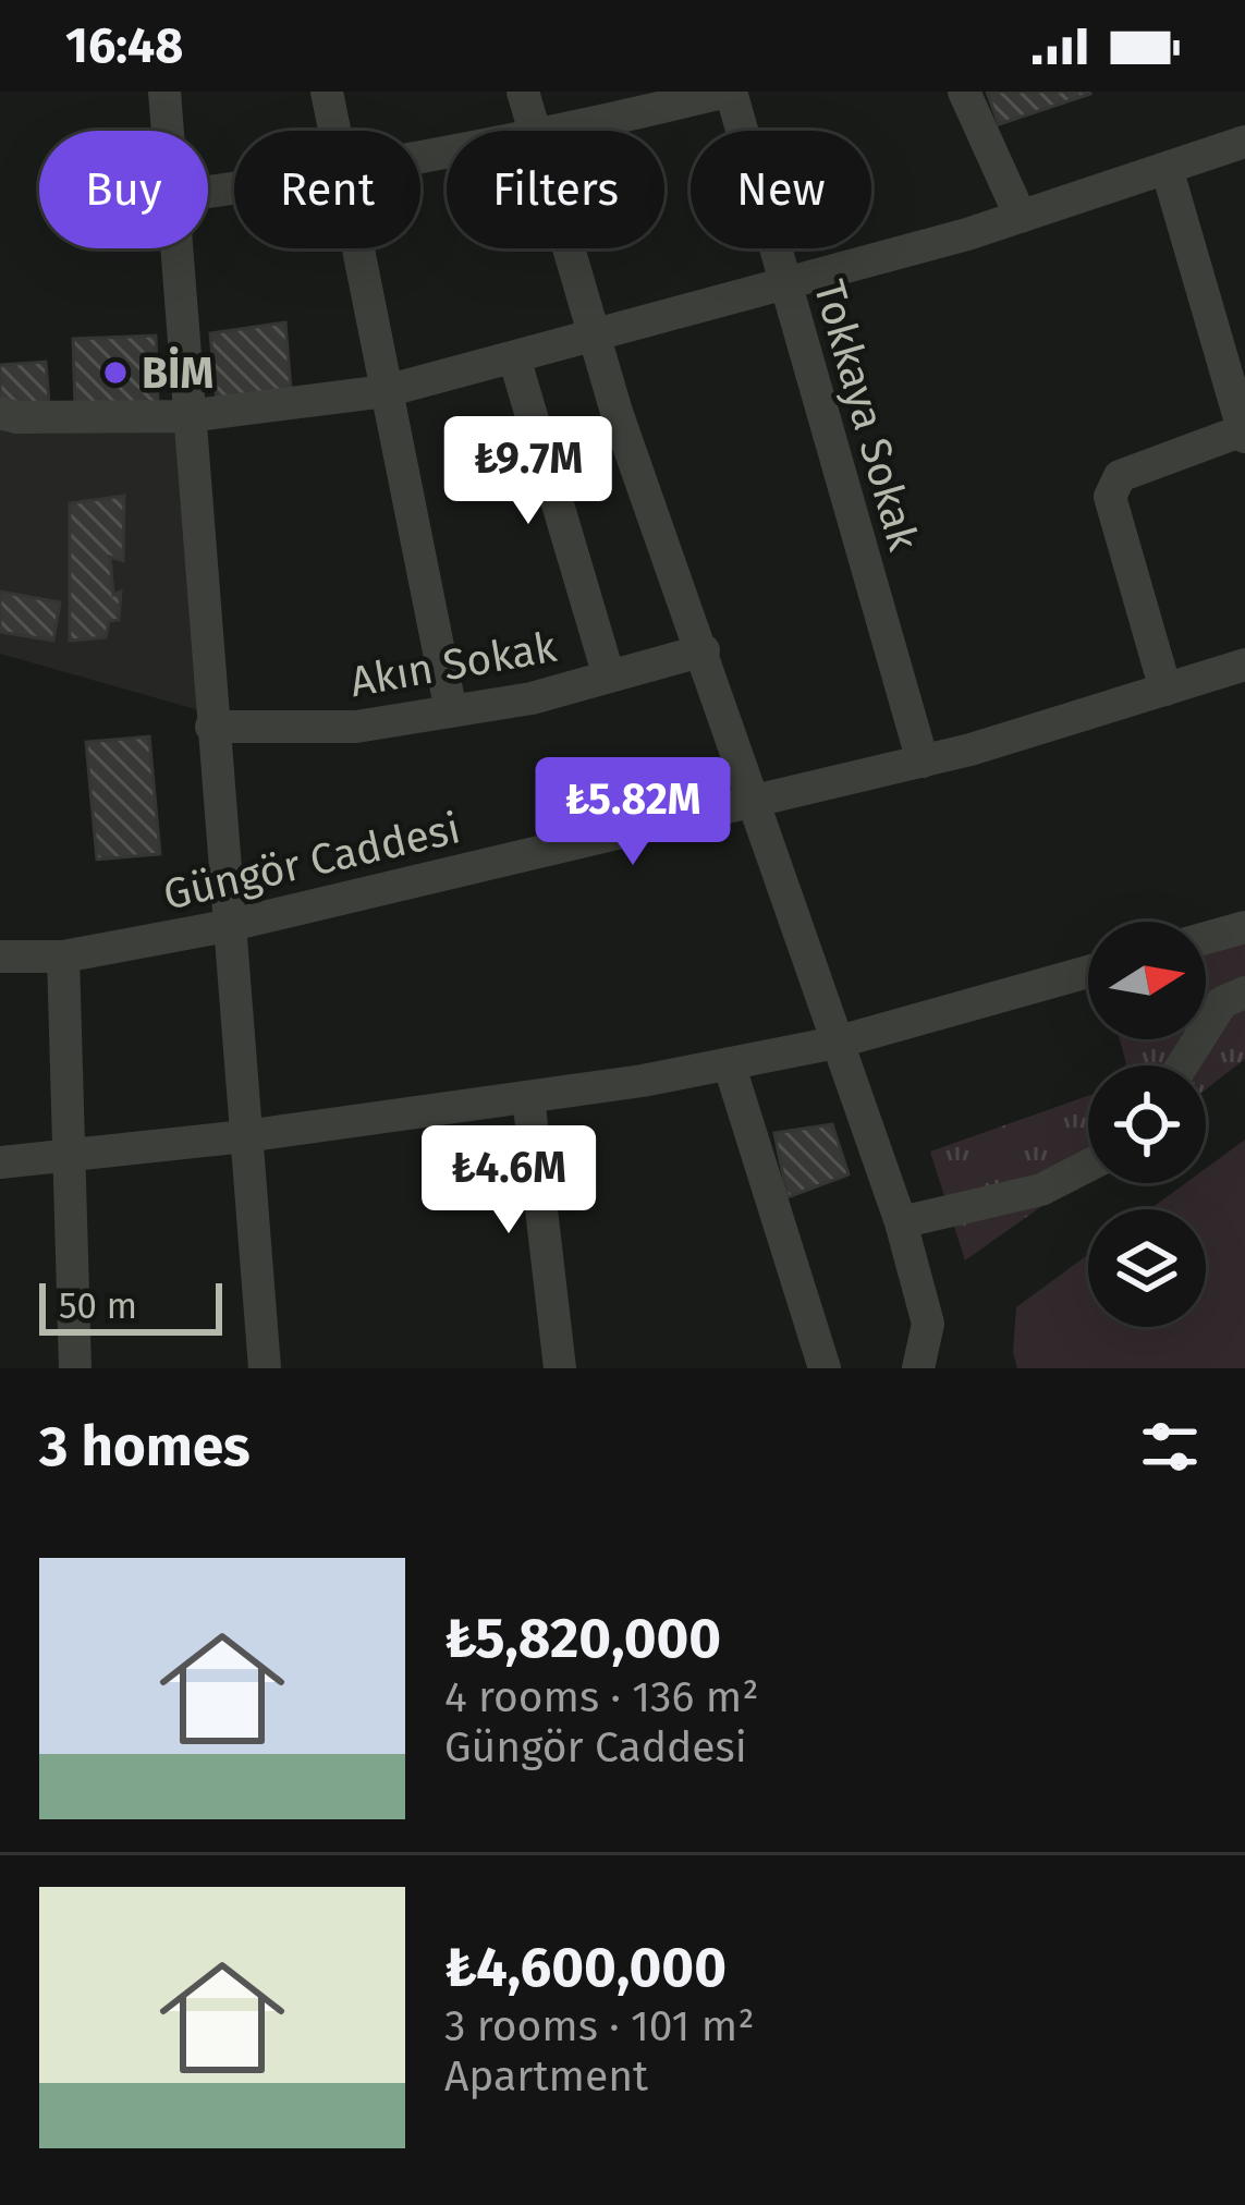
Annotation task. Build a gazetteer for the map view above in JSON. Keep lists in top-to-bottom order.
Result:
{
  "streets": {
    "street": ["Tokkaya Sokak", "Akın Sokak", "Güngör Caddesi"]
  },
  "crossings": [
    ["Tokkaya Sokak", "Güngör Caddesi"]
  ],
  "places": ["BİM"],
  "scale_bar": "50 m",
  "north": "right",
  "page": {
    "status": "16:48",
    "chip": [
      "Buy",
      "Rent",
      "Filters",
      "New"
    ],
    "price": ["₺9.7M", "₺5.82M", "₺4.6M"],
    "scale": "50 m",
    "heading": "3 homes",
    "list": [
      {
        "name": "₺5,820,000",
        "note": "4 rooms · 136 m² · Güngör Caddesi"
      },
      {
        "name": "₺4,600,000",
        "note": "3 rooms · 101 m² · Apartment"
      }
    ]
  }
}
